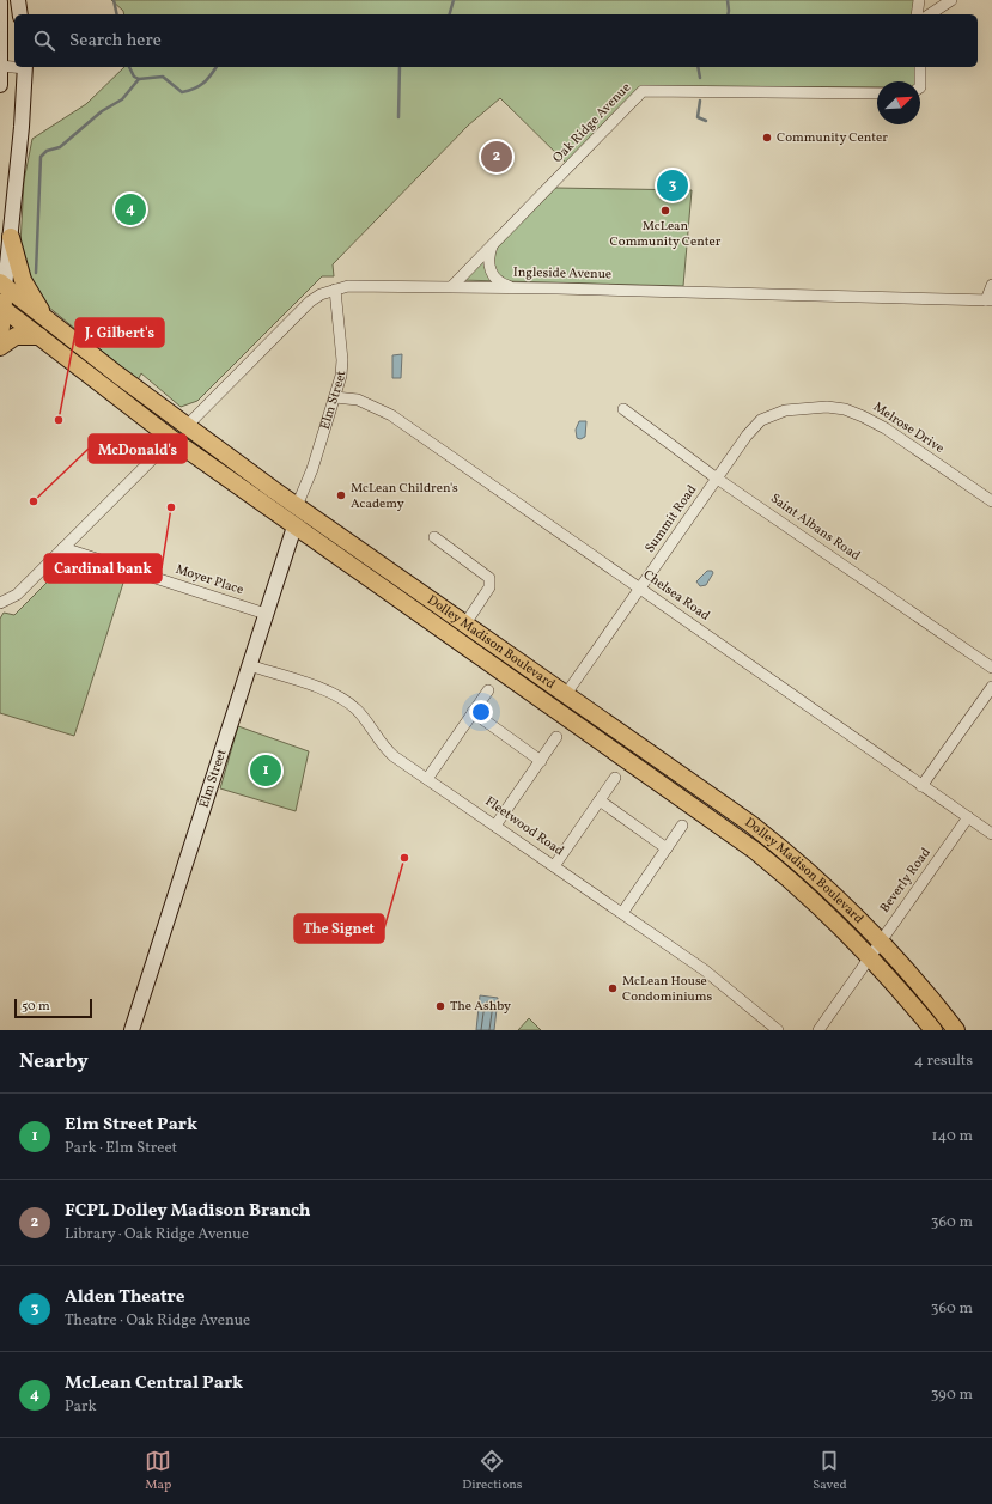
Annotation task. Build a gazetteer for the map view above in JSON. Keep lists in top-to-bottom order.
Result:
{
  "streets": {
    "main road": ["Dolley Madison Boulevard"],
    "street": [
      "Oak Ridge Avenue",
      "Ingleside Avenue",
      "Elm Street",
      "Melrose Drive",
      "Summit Road",
      "Saint Albans Road",
      "Moyer Place",
      "Chelsea Road",
      "Fleetwood Road",
      "Beverly Road"
    ]
  },
  "crossings": [
    ["Oak Ridge Avenue", "Ingleside Avenue"],
    ["Ingleside Avenue", "Elm Street"],
    ["Ingleside Avenue", "Dolley Madison Boulevard"],
    ["Elm Street", "Moyer Place"],
    ["Elm Street", "Chelsea Road"],
    ["Elm Street", "Dolley Madison Boulevard"],
    ["Elm Street", "Fleetwood Road"],
    ["Melrose Drive", "Summit Road"],
    ["Summit Road", "Saint Albans Road"],
    ["Summit Road", "Chelsea Road"],
    ["Summit Road", "Dolley Madison Boulevard"],
    ["Chelsea Road", "Beverly Road"],
    ["Dolley Madison Boulevard", "Beverly Road"]
  ],
  "places": [
    "Community Center",
    "McLean Community Center",
    "J. Gilbert's",
    "McLean Children's Academy",
    "McDonald's",
    "Cardinal bank",
    "The Signet",
    "McLean House Condominiums",
    "The Ashby"
  ],
  "scale_bar": "50 m",
  "north": "top right",
  "page": {
    "search": "Search here",
    "pins": [
      "2",
      "3",
      "4",
      "1"
    ],
    "scale": "50 m",
    "heading": ["Nearby", "4 results"],
    "list": [
      {
        "mark": "1",
        "name": "Elm Street Park",
        "note": "Park · Elm Street",
        "value": "140 m"
      },
      {
        "mark": "2",
        "name": "FCPL Dolley Madison Branch",
        "note": "Library · Oak Ridge Avenue",
        "value": "360 m"
      },
      {
        "mark": "3",
        "name": "Alden Theatre",
        "note": "Theatre · Oak Ridge Avenue",
        "value": "360 m"
      },
      {
        "mark": "4",
        "name": "McLean Central Park",
        "note": "Park",
        "value": "390 m"
      }
    ],
    "nav": ["Map", "Directions", "Saved"]
  }
}
